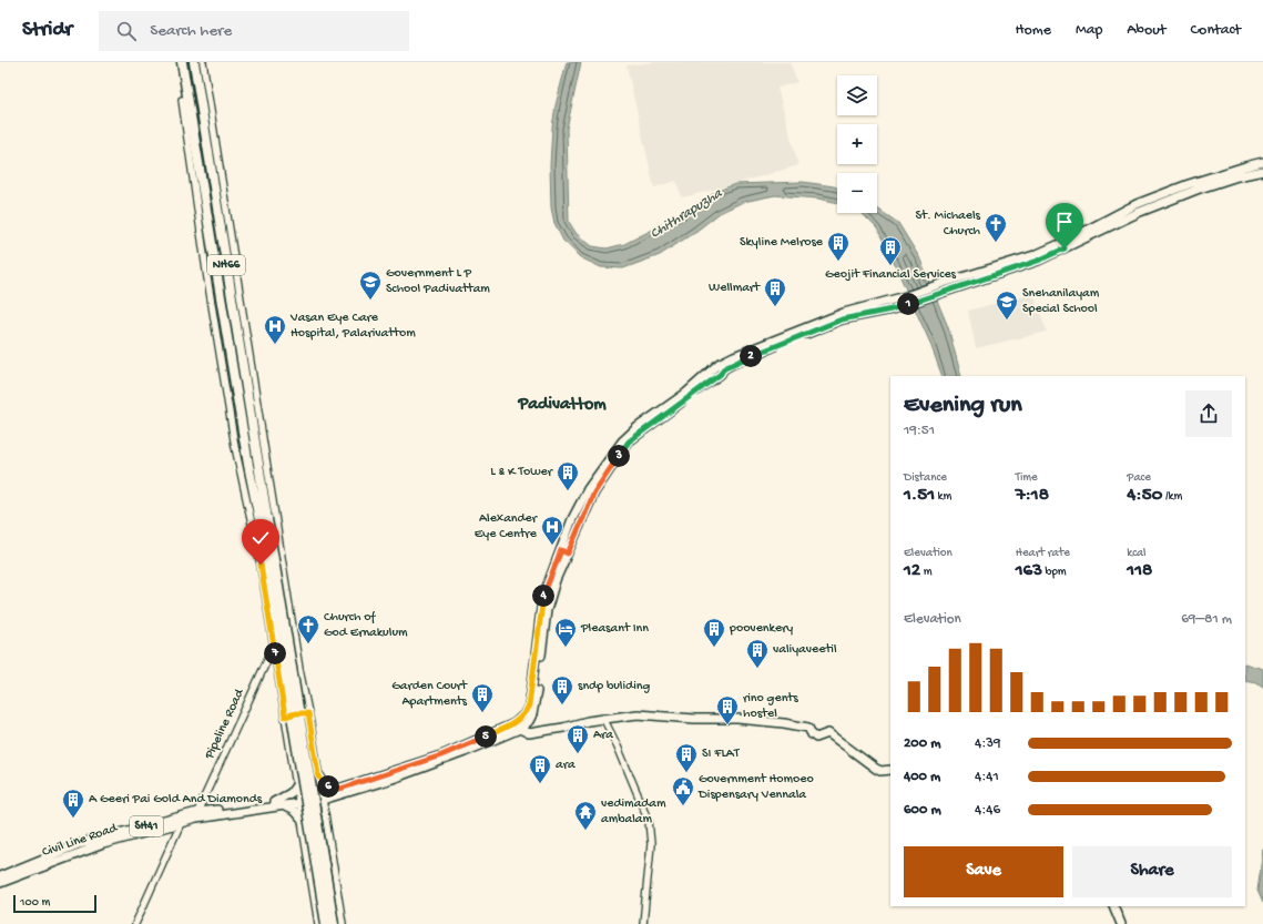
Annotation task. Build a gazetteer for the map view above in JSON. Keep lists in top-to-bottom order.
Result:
{
  "streets": {
    "highway": ["NH66"],
    "main road": ["SH41", "Civil Line Road"],
    "street": ["Pipeline Road"]
  },
  "crossings": [
    ["Pipeline Road", "Civil Line Road"]
  ],
  "districts": ["Padivattom"],
  "water": ["Chithrapuzha"],
  "places": {
    "church": ["St. Michaels Church", "Church of God Ernakulum"],
    "building": [
      "Skyline Melrose",
      "Geojit Financial Services",
      "Wellmart",
      "L & K Tower",
      "poovenkery",
      "valiyaveetil",
      "sndp buliding",
      "Garden Court Apartments",
      "rino gents hostel",
      "Ara",
      "SI FLAT",
      "ara",
      "A Geeri Pai Gold And Diamonds"
    ],
    "school or university": ["Government L P School Padivattam", "Snehanilayam Special School"],
    "hospital": ["Vasan Eye Care Hospital, Palarivattom", "Alexander Eye Centre"],
    "hotel": ["Pleasant Inn"],
    "public building": ["Government Homoeo Dispensary Vennala"],
    "temple": ["vedimadam ambalam"]
  },
  "scale_bar": "100 m",
  "page": {
    "header": "Stridr",
    "search": "Search here",
    "nav": [
      "Home",
      "Map",
      "About",
      "Contact"
    ],
    "map_buttons": ["+", "−"],
    "pins": [
      "1",
      "2",
      "3",
      "4",
      "7",
      "5",
      "6"
    ],
    "heading": ["Evening run", "19:51"],
    "stats": [
      ["Distance", "1.51 km"],
      ["Time", "7:18"],
      ["Pace", "4:50 /km"],
      ["Elevation", "12 m"],
      ["Heart rate", "163 bpm"],
      ["kcal", "118"]
    ],
    "chart": ["Elevation", "69–81 m"],
    "list": [
      {
        "name": "200 m",
        "note": "4:39"
      },
      {
        "name": "400 m",
        "note": "4:41"
      },
      {
        "name": "600 m",
        "note": "4:46"
      }
    ],
    "buttons": ["Save", "Share"],
    "scale": "100 m"
  }
}
